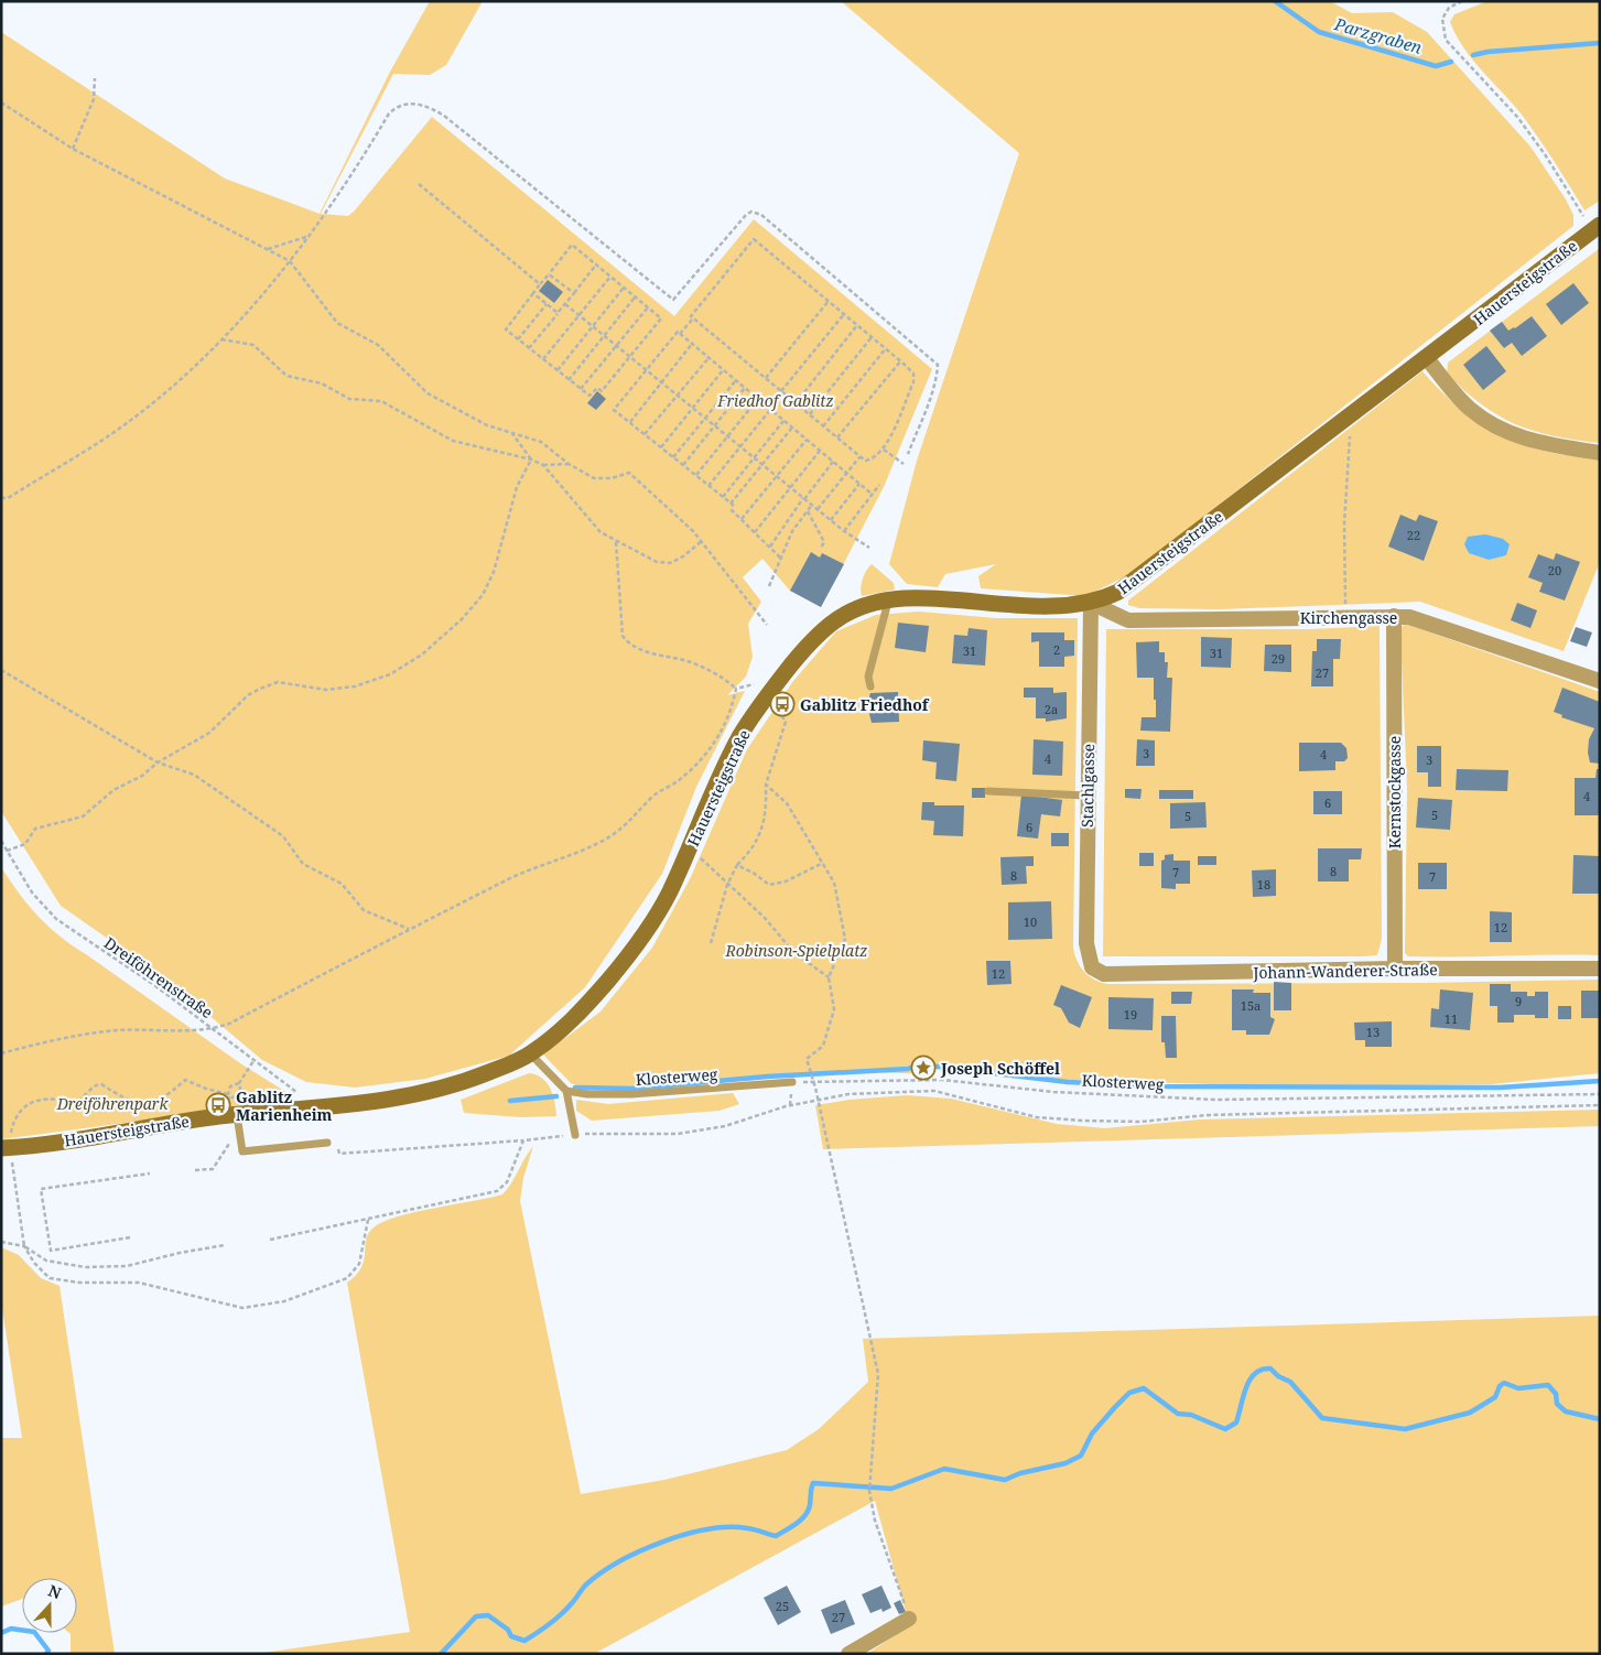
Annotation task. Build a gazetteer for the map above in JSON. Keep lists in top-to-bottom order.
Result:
{
  "streets": {
    "street": [
      "Hauersteigstraße",
      "Kirchengasse",
      "Stachlgasse",
      "Kernstockgasse",
      "Johann-Wanderer-Straße"
    ],
    "lane": ["Klosterweg"],
    "path": ["Dreiföhrenstraße"]
  },
  "crossings": [
    ["Hauersteigstraße", "Kirchengasse"],
    ["Hauersteigstraße", "Stachlgasse"],
    ["Kirchengasse", "Stachlgasse"],
    ["Kirchengasse", "Kernstockgasse"],
    ["Stachlgasse", "Johann-Wanderer-Straße"],
    ["Kernstockgasse", "Johann-Wanderer-Straße"]
  ],
  "water": ["Parzgraben"],
  "parks": ["Friedhof Gablitz", "Robinson-Spielplatz", "Dreiföhrenpark"],
  "places": {
    "bus stop": ["Gablitz Friedhof", "Gablitz Marienheim"],
    "place": ["Joseph Schöffel"]
  },
  "house_numbers": [
    "22",
    "20",
    "2",
    "31",
    "31",
    "29",
    "27",
    "2a",
    "3",
    "4",
    "4",
    "3",
    "4",
    "6",
    "5",
    "5",
    "6",
    "8",
    "7",
    "8",
    "7",
    "18",
    "10",
    "12",
    "12",
    "9",
    "15a",
    "19",
    "11",
    "13",
    "25",
    "27"
  ],
  "north": "top"
}
